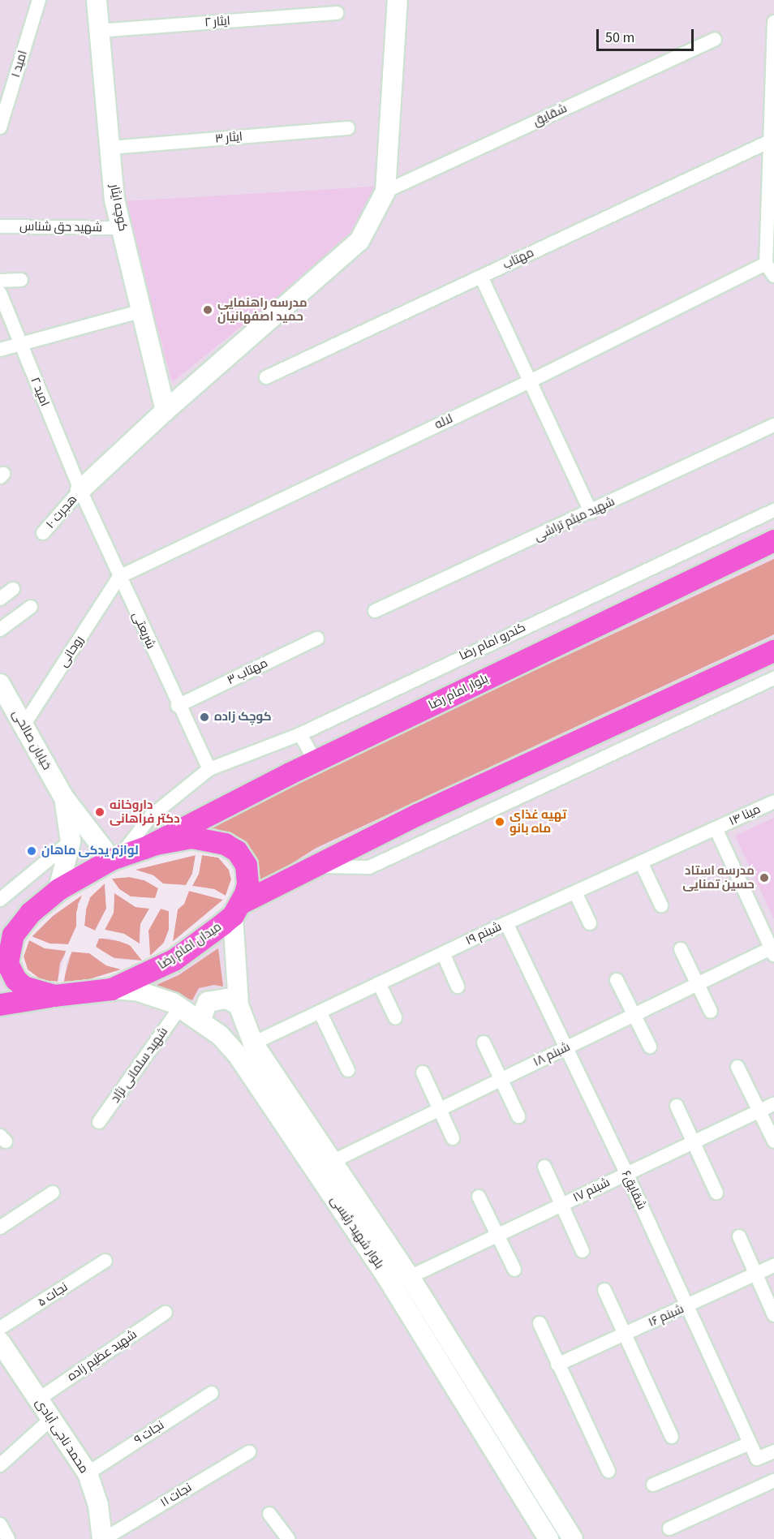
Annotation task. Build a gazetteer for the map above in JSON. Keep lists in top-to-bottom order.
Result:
{
  "streets": {
    "main road": ["بلوار امام رضا", "میدان امام رضا"],
    "street": [
      "ایثار ۲",
      "امید ۱",
      "شقایق",
      "ایثار ۳",
      "کوچه ایثار",
      "شهید حق شناس",
      "مهتاب",
      "امید ۲",
      "لاله",
      "هجرت ۱۰",
      "شهید میثم تراشی",
      "شریعتی",
      "کندرو امام رضا",
      "روحانی",
      "مهتاب ۳",
      "خیابان صالحی",
      "مینا ۱۴",
      "شبنم ۱۹",
      "شبنم ۱۸",
      "شهید سلمانی نژاد",
      "شبنم ۱۷",
      "شقایق۶",
      "بلوار شهید رئیسی",
      "نجات ۵",
      "شبنم ۱۶",
      "شهید عظیم زاده",
      "نجات ۹",
      "محمد ناجی آبادی",
      "نجات ۱۱"
    ]
  },
  "crossings": [
    ["ایثار ۲", "کوچه ایثار"],
    ["ایثار ۳", "کوچه ایثار"],
    ["کوچه ایثار", "شهید حق شناس"],
    ["امید ۲", "هجرت ۱۰"],
    ["امید ۲", "شریعتی"],
    ["لاله", "شریعتی"],
    ["لاله", "روحانی"],
    ["هجرت ۱۰", "شریعتی"],
    ["شریعتی", "کندرو امام رضا"],
    ["شریعتی", "روحانی"],
    ["شریعتی", "مهتاب ۳"],
    ["کندرو امام رضا", "میدان امام رضا"],
    ["روحانی", "خیابان صالحی"],
    ["بلوار امام رضا", "میدان امام رضا"],
    ["مینا ۱۴", "شبنم ۱۹"],
    ["شبنم ۱۹", "شقایق۶"],
    ["شبنم ۱۹", "بلوار شهید رئیسی"],
    ["میدان امام رضا", "بلوار شهید رئیسی"],
    ["شبنم ۱۸", "شقایق۶"],
    ["شبنم ۱۸", "بلوار شهید رئیسی"],
    ["شهید سلمانی نژاد", "بلوار شهید رئیسی"],
    ["شبنم ۱۷", "شقایق۶"],
    ["شبنم ۱۷", "بلوار شهید رئیسی"],
    ["شقایق۶", "شبنم ۱۶"],
    ["شهید عظیم زاده", "محمد ناجی آبادی"],
    ["نجات ۹", "محمد ناجی آبادی"],
    ["محمد ناجی آبادی", "نجات ۱۱"]
  ],
  "places": [
    "مدرسه راهنمایی حمید اصفهانیان",
    "کوچک زاده",
    "داروخانه دکتر فراهانی",
    "تهیه غذای ماه بانو",
    "لوازم یدکی ماهان",
    "مدرسه استاد حسین تمنایی"
  ],
  "scale_bar": "50 m"
}
